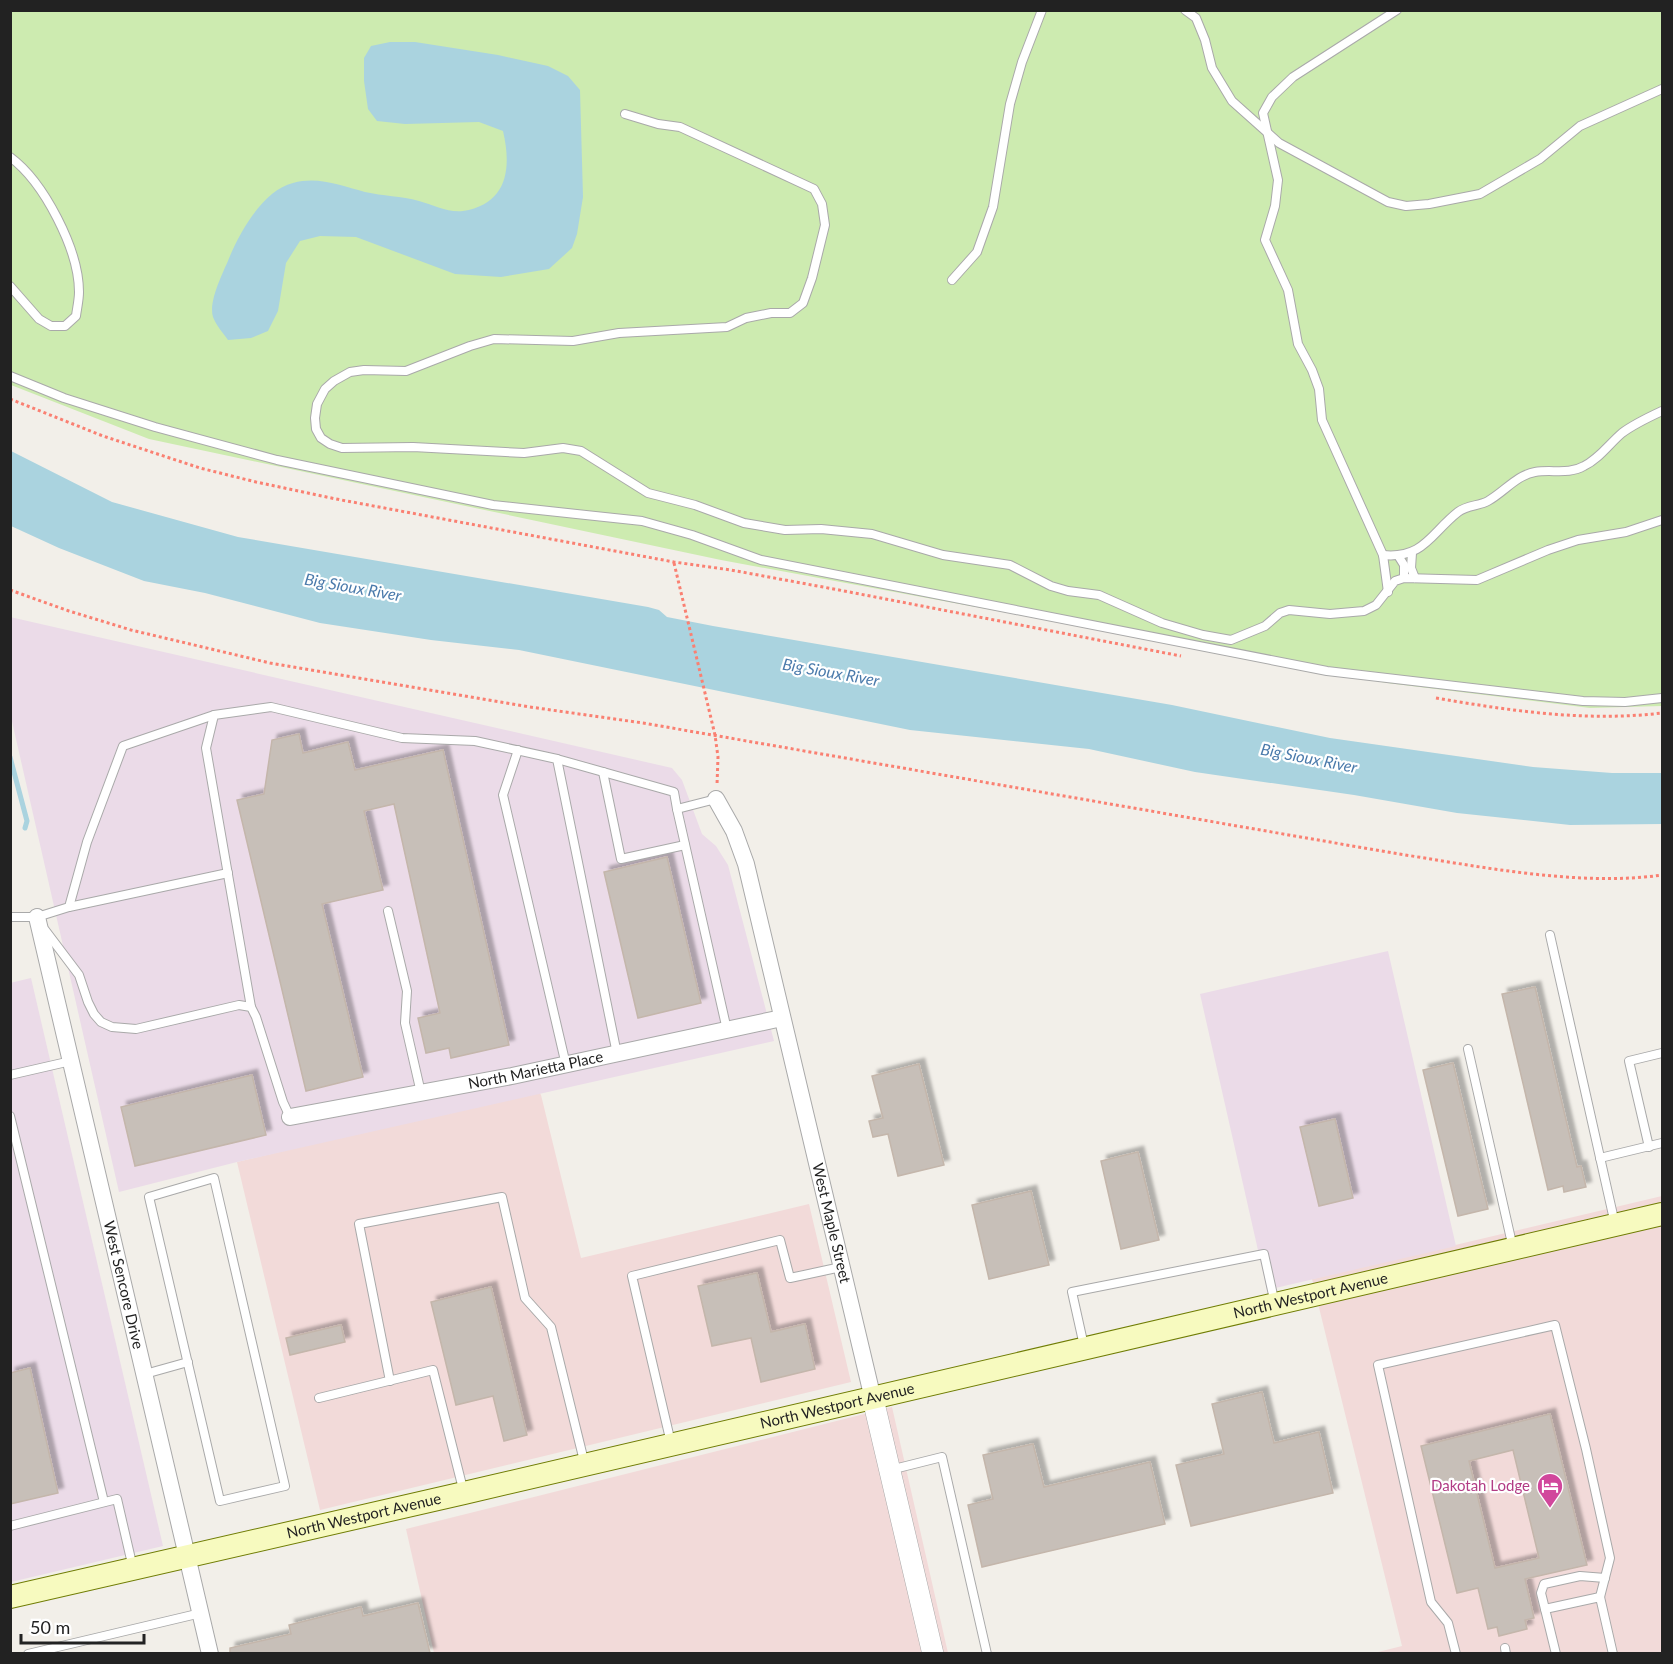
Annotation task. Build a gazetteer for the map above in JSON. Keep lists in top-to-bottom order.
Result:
{
  "streets": {
    "main road": ["North Westport Avenue"],
    "street": ["North Marietta Place", "West Maple Street", "West Sencore Drive"]
  },
  "crossings": [
    ["North Marietta Place", "West Maple Street"],
    ["West Maple Street", "North Westport Avenue"],
    ["West Sencore Drive", "North Westport Avenue"]
  ],
  "water": ["Big Sioux River"],
  "places": {
    "hotel": ["Dakotah Lodge"]
  },
  "scale_bar": "50 m"
}
